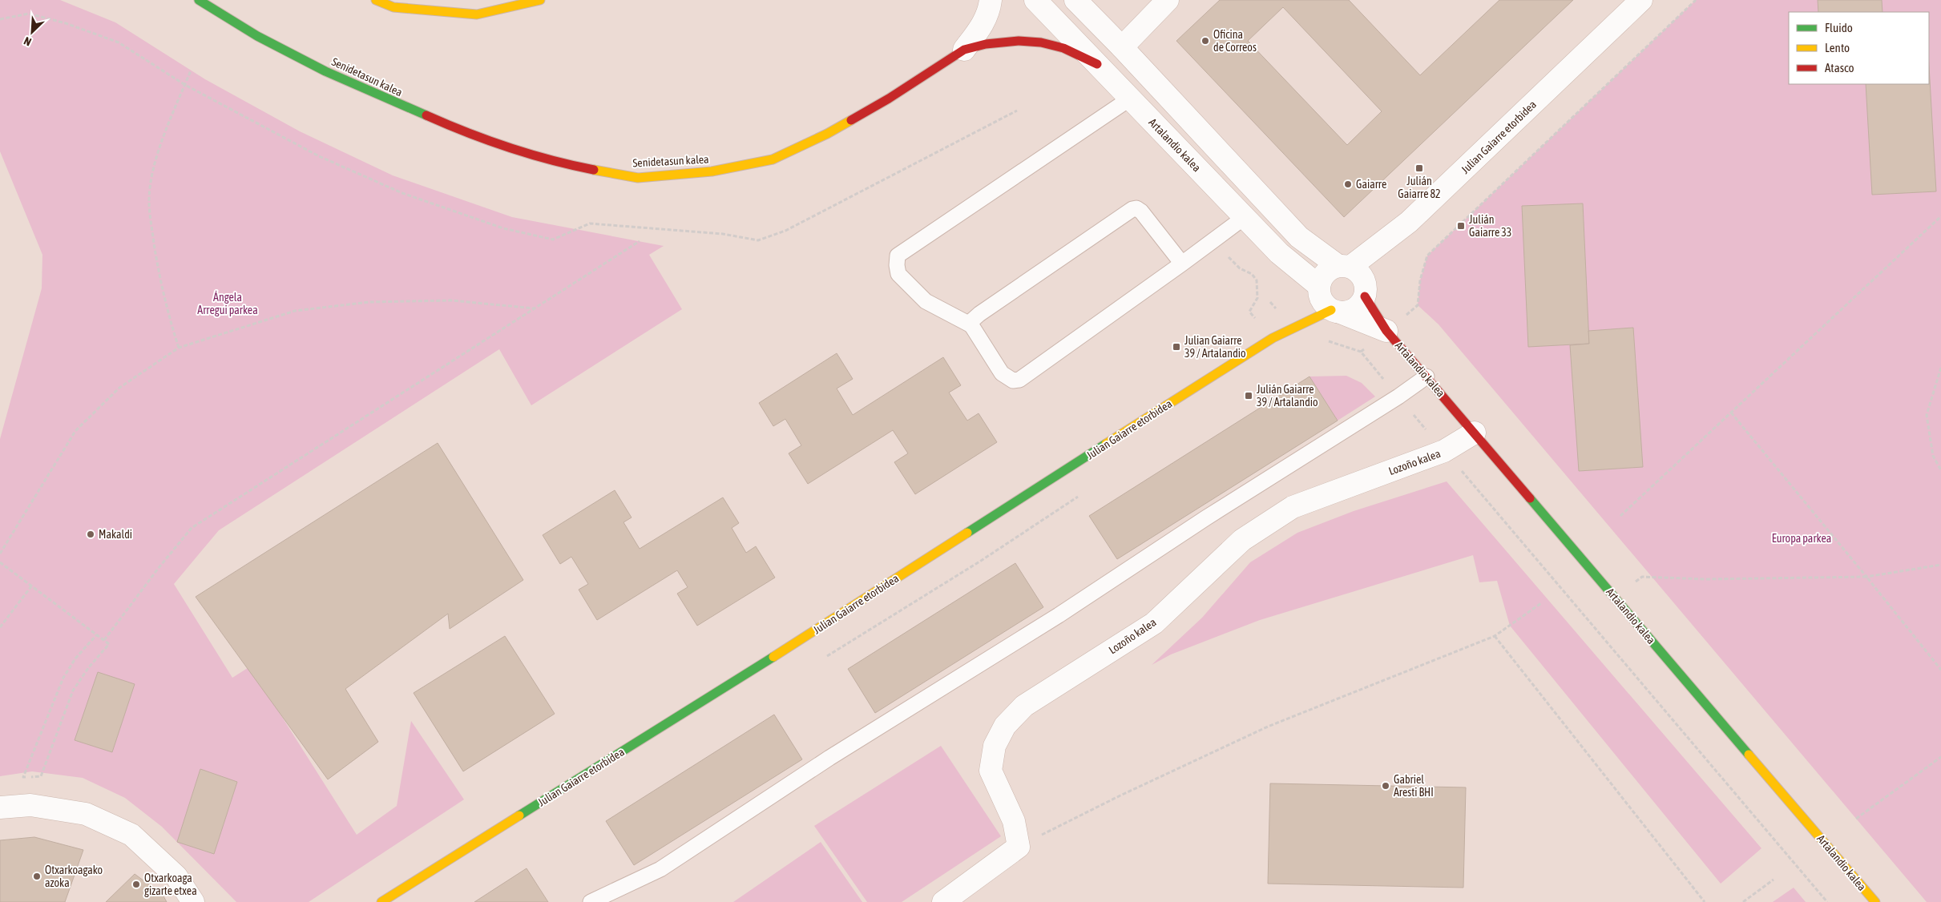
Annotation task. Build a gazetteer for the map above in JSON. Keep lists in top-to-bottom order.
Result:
{
  "streets": {
    "street": [
      "Senidetasun kalea",
      "Julian Gaiarre etorbidea",
      "Artalandio kalea",
      "Lozoño kalea"
    ]
  },
  "crossings": [
    ["Senidetasun kalea", "Artalandio kalea"],
    ["Julian Gaiarre etorbidea", "Artalandio kalea"],
    ["Artalandio kalea", "Lozoño kalea"]
  ],
  "parks": ["Ángela Arregui parkea", "Europa parkea"],
  "places": {
    "other": [
      "Oficina de Correos",
      "Gaiarre",
      "Makaldi",
      "Gabriel Aresti BHI",
      "Otxarkoagako azoka",
      "Otxarkoaga gizarte etxea"
    ],
    "transit": [
      "Julián Gaiarre 82",
      "Julián Gaiarre 33",
      "Julian Gaiarre 39 / Artalandio",
      "Julián Gaiarre 39 / Artalandio"
    ]
  },
  "legend": ["Fluido", "Lento", "Atasco"],
  "north": "bottom left"
}
